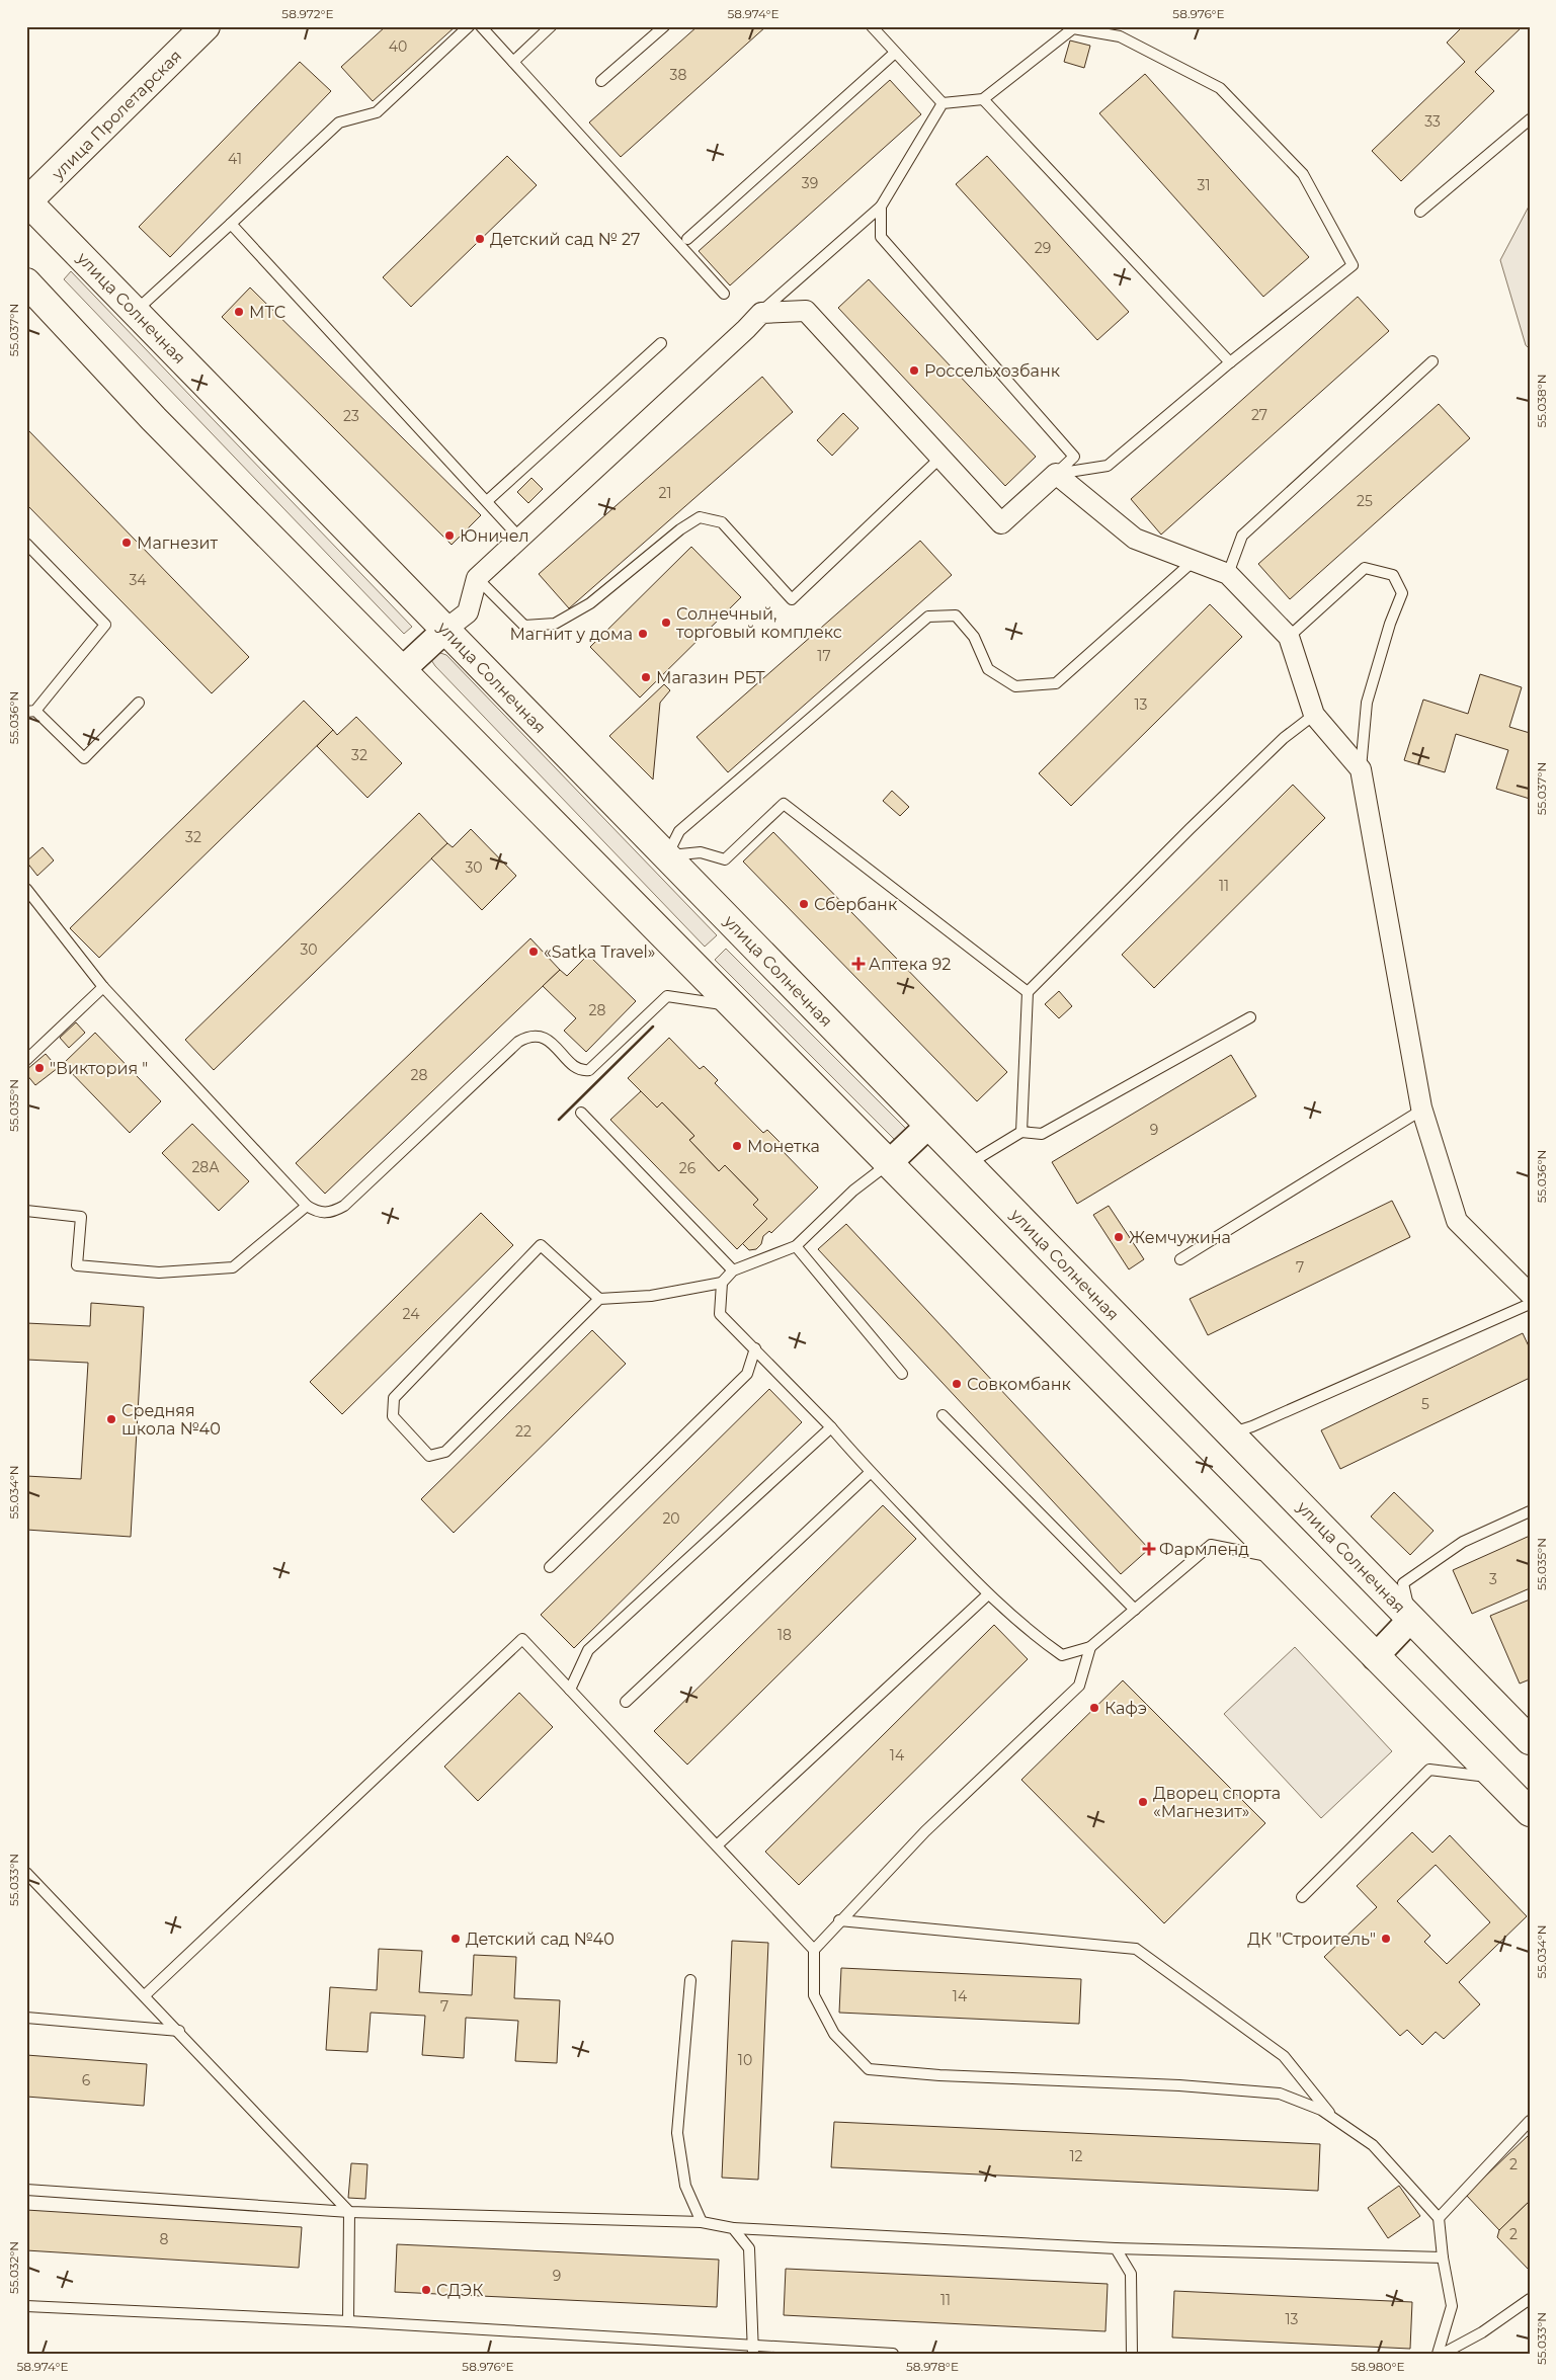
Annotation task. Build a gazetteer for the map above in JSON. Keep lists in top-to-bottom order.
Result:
{
  "streets": {
    "main road": ["улица Пролетарская", "улица Солнечная"]
  },
  "crossings": [
    ["улица Пролетарская", "улица Солнечная"]
  ],
  "places": {
    "other": [
      "Детский сад № 27",
      "МТС",
      "Россельхозбанк",
      "Юничел",
      "Магнезит",
      "Солнечный, торговый комплекс",
      "Магнит у дома",
      "Магазин РБТ",
      "Сбербанк",
      "«Satka Travel»",
      "\"Виктория \"",
      "Монетка",
      "Жемчужина",
      "Совкомбанк",
      "Средняя школа №40",
      "Кафэ",
      "Дворец спорта «Магнезит»",
      "Детский сад №40",
      "ДК \"Строитель\"",
      "СДЭК"
    ],
    "health": ["Аптека 92", "Фармленд"]
  },
  "house_numbers": [
    "40",
    "38",
    "33",
    "41",
    "39",
    "31",
    "29",
    "27",
    "23",
    "21",
    "25",
    "34",
    "17",
    "13",
    "32",
    "32",
    "30",
    "11",
    "30",
    "28",
    "28",
    "9",
    "28А",
    "26",
    "7",
    "24",
    "5",
    "22",
    "20",
    "3",
    "18",
    "14",
    "14",
    "7",
    "10",
    "6",
    "12",
    "2",
    "2",
    "8",
    "9",
    "11",
    "13"
  ],
  "coordinates": [
    "58.972°E",
    "58.974°E",
    "58.976°E",
    "55.037°N",
    "55.038°N",
    "55.036°N",
    "55.035°N",
    "55.034°N",
    "55.033°N",
    "55.032°N",
    "58.978°E",
    "58.980°E"
  ]
}
